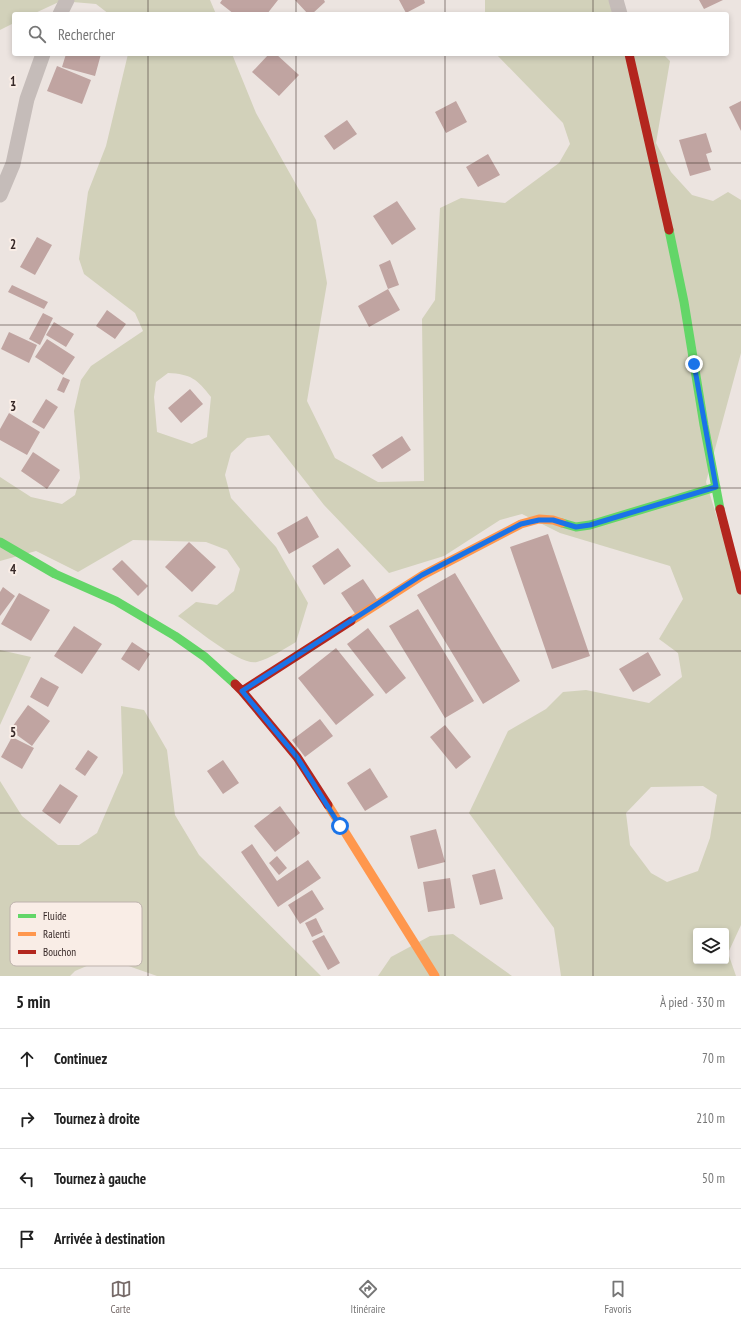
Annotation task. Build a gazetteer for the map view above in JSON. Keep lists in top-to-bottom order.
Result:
{
  "legend": ["Fluide", "Ralenti", "Bouchon"],
  "page": {
    "search": "Rechercher",
    "heading": ["5 min", "À pied · 330 m"],
    "list": [
      ["Continuez", "70 m"],
      ["Tournez à droite", "210 m"],
      ["Tournez à gauche", "50 m"],
      "Arrivée à destination"
    ],
    "nav": ["Carte", "Itinéraire", "Favoris"]
  },
  "grid": {
    "rows": [
      "1",
      "2",
      "3",
      "4",
      "5"
    ]
  }
}
